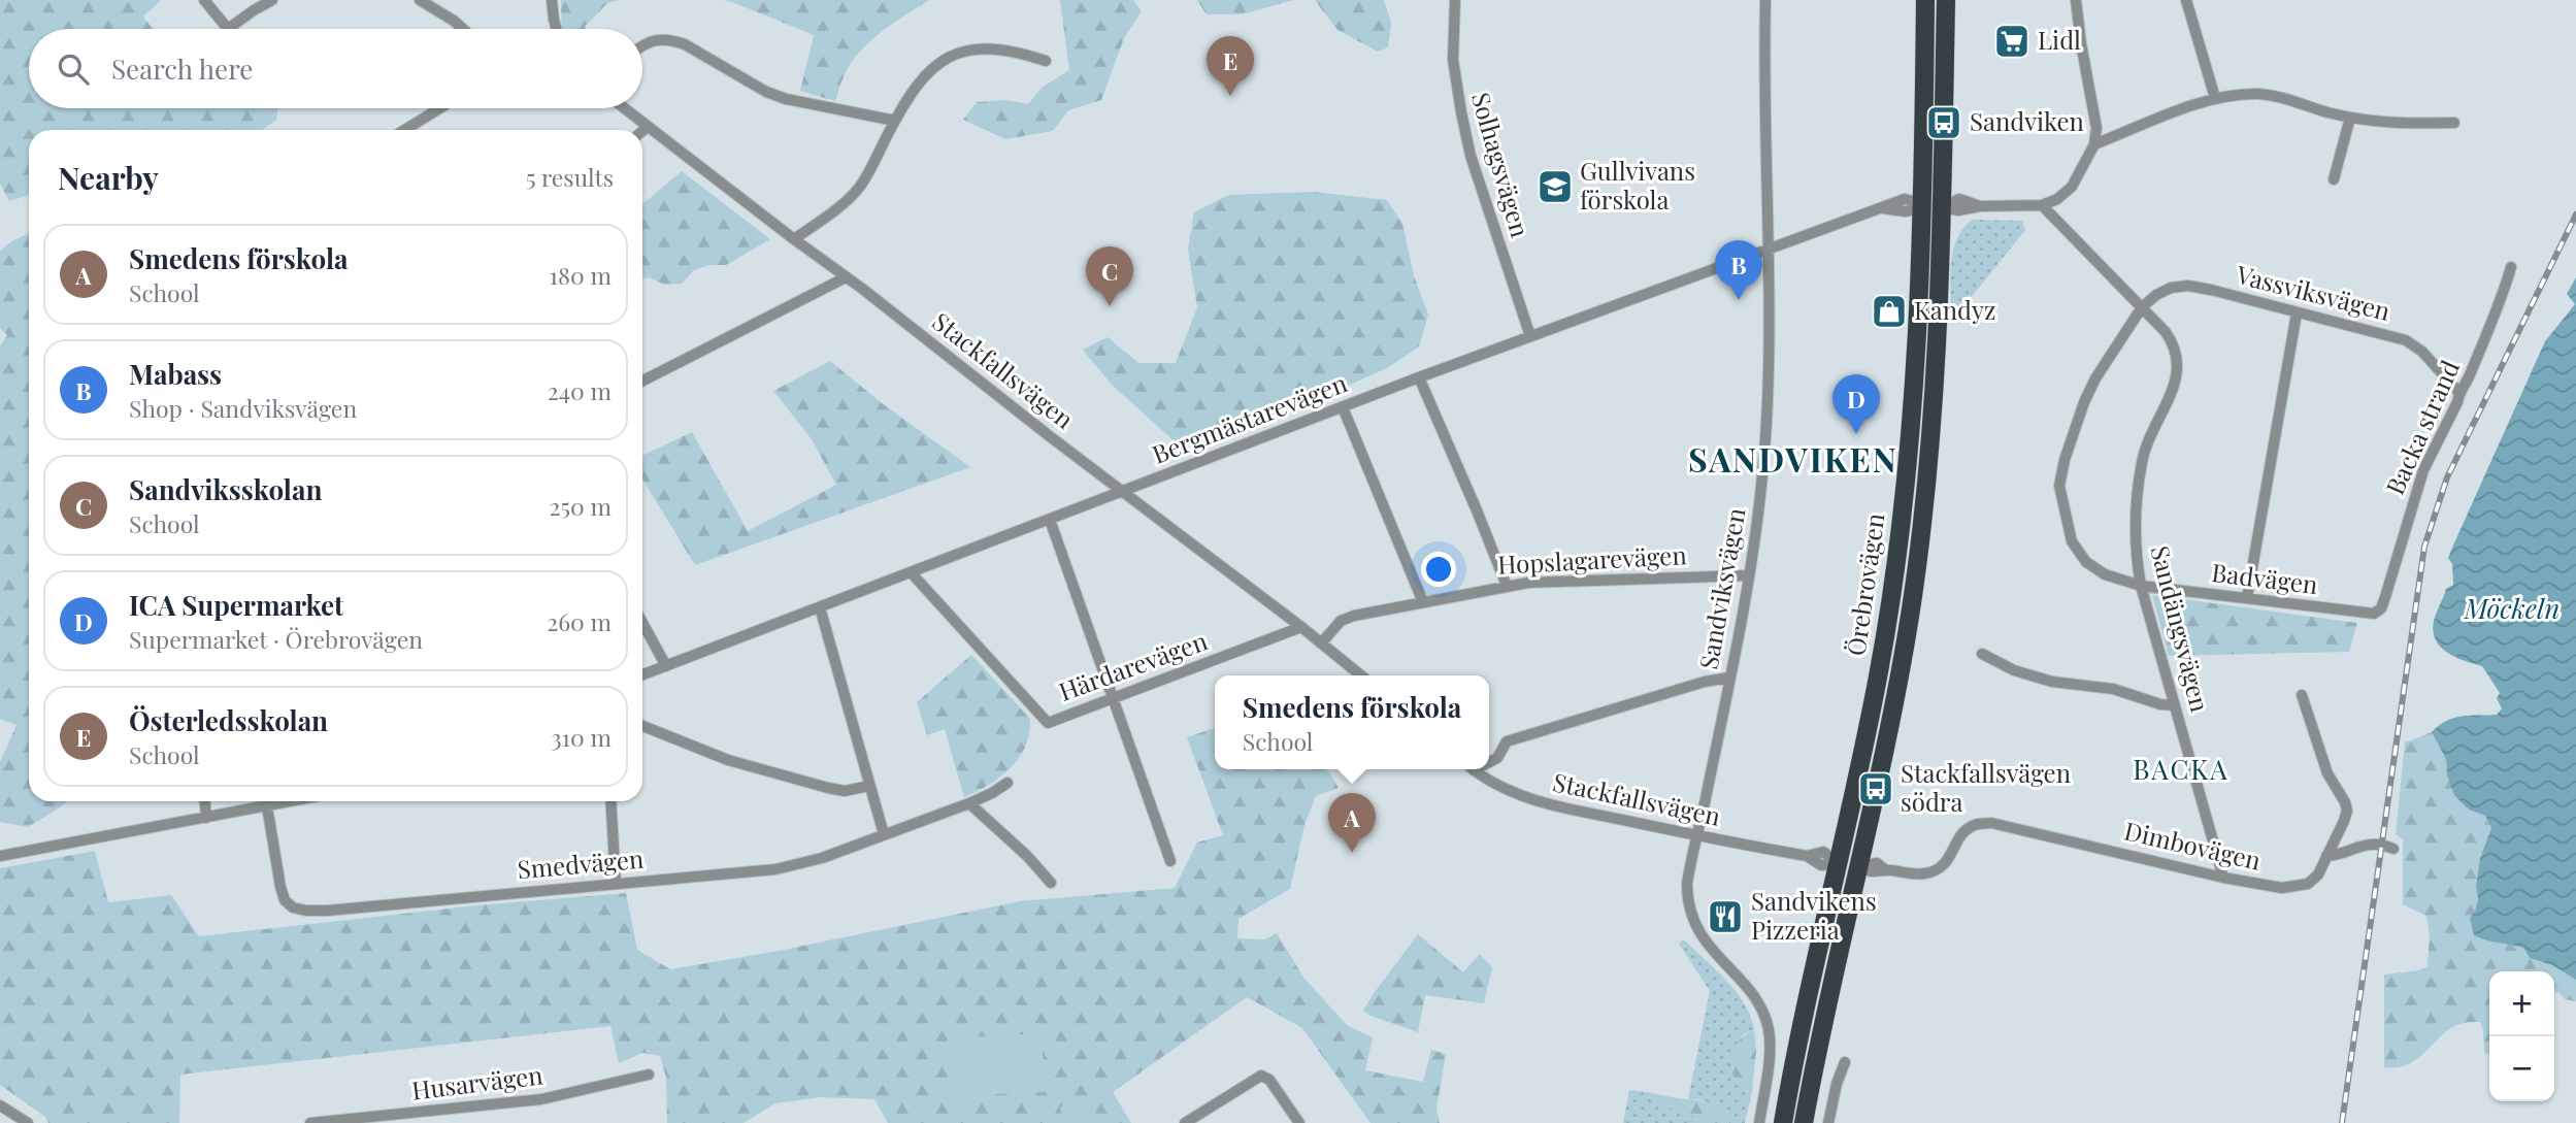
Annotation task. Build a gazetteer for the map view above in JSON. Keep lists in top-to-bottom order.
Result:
{
  "streets": {
    "highway": ["Örebrovägen"],
    "street": [
      "Solhagsvägen",
      "Vassviksvägen",
      "Stackfallsvägen",
      "Bergmästarevägen",
      "Backa strand",
      "Hopslagarevägen",
      "Badvägen",
      "Sandviksvägen",
      "Sandängsvägen",
      "Härdarevägen",
      "Dimbovägen",
      "Smedvägen",
      "Husarvägen"
    ]
  },
  "crossings": [
    ["Solhagsvägen", "Bergmästarevägen"],
    ["Vassviksvägen", "Backa strand"],
    ["Vassviksvägen", "Badvägen"],
    ["Vassviksvägen", "Sandängsvägen"],
    ["Stackfallsvägen", "Bergmästarevägen"],
    ["Stackfallsvägen", "Hopslagarevägen"],
    ["Stackfallsvägen", "Örebrovägen"],
    ["Stackfallsvägen", "Sandviksvägen"],
    ["Stackfallsvägen", "Härdarevägen"],
    ["Bergmästarevägen", "Örebrovägen"],
    ["Bergmästarevägen", "Sandviksvägen"],
    ["Bergmästarevägen", "Härdarevägen"],
    ["Backa strand", "Badvägen"],
    ["Hopslagarevägen", "Sandviksvägen"],
    ["Badvägen", "Sandängsvägen"],
    ["Örebrovägen", "Dimbovägen"],
    ["Sandängsvägen", "Dimbovägen"]
  ],
  "districts": ["SANDVIKEN", "BACKA"],
  "water": ["Möckeln"],
  "places": {
    "supermarket": ["Lidl"],
    "bus stop": ["Sandviken", "Stackfallsvägen södra"],
    "school or university": ["Gullvivans förskola"],
    "shop": ["Kandyz"],
    "restaurant": ["Sandvikens Pizzeria"]
  },
  "page": {
    "search": "Search here",
    "pins": [
      "E",
      "B",
      "C",
      "D",
      "A"
    ],
    "heading": ["Nearby", "5 results"],
    "list": [
      {
        "mark": "A",
        "name": "Smedens förskola",
        "note": "School",
        "value": "180 m"
      },
      {
        "mark": "B",
        "name": "Mabass",
        "note": "Shop · Sandviksvägen",
        "value": "240 m"
      },
      {
        "mark": "C",
        "name": "Sandviksskolan",
        "note": "School",
        "value": "250 m"
      },
      {
        "mark": "D",
        "name": "ICA Supermarket",
        "note": "Supermarket · Örebrovägen",
        "value": "260 m"
      },
      {
        "mark": "E",
        "name": "Österledsskolan",
        "note": "School",
        "value": "310 m"
      }
    ],
    "popup": ["Smedens förskola", "School"],
    "map_buttons": ["+", "−"]
  }
}
